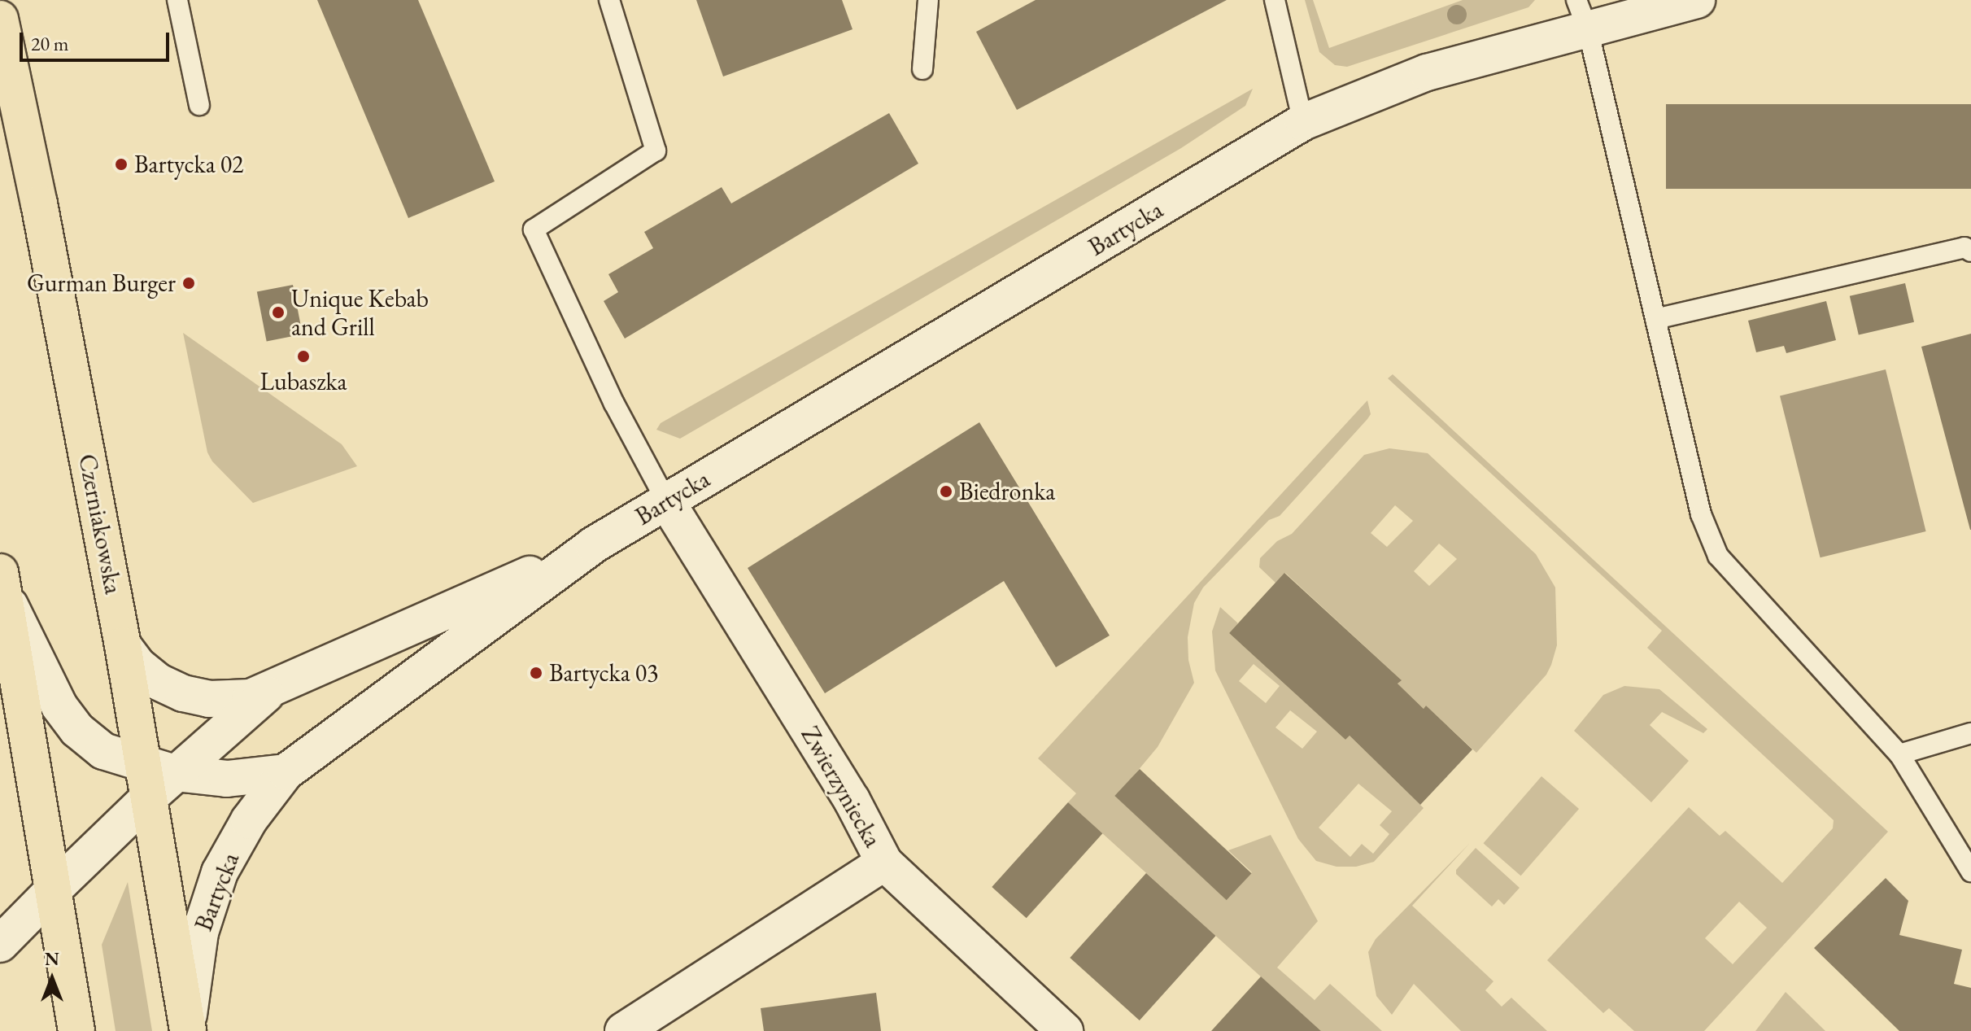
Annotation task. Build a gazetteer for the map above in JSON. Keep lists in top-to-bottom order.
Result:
{
  "streets": {
    "main road": ["Czerniakowska"],
    "street": ["Bartycka", "Zwierzyniecka"]
  },
  "crossings": [
    ["Bartycka", "Czerniakowska"],
    ["Bartycka", "Zwierzyniecka"]
  ],
  "places": [
    "Bartycka 02",
    "Gurman Burger",
    "Unique Kebab and Grill",
    "Lubaszka",
    "Biedronka",
    "Bartycka 03"
  ],
  "scale_bar": "20 m",
  "north": "top"
}
